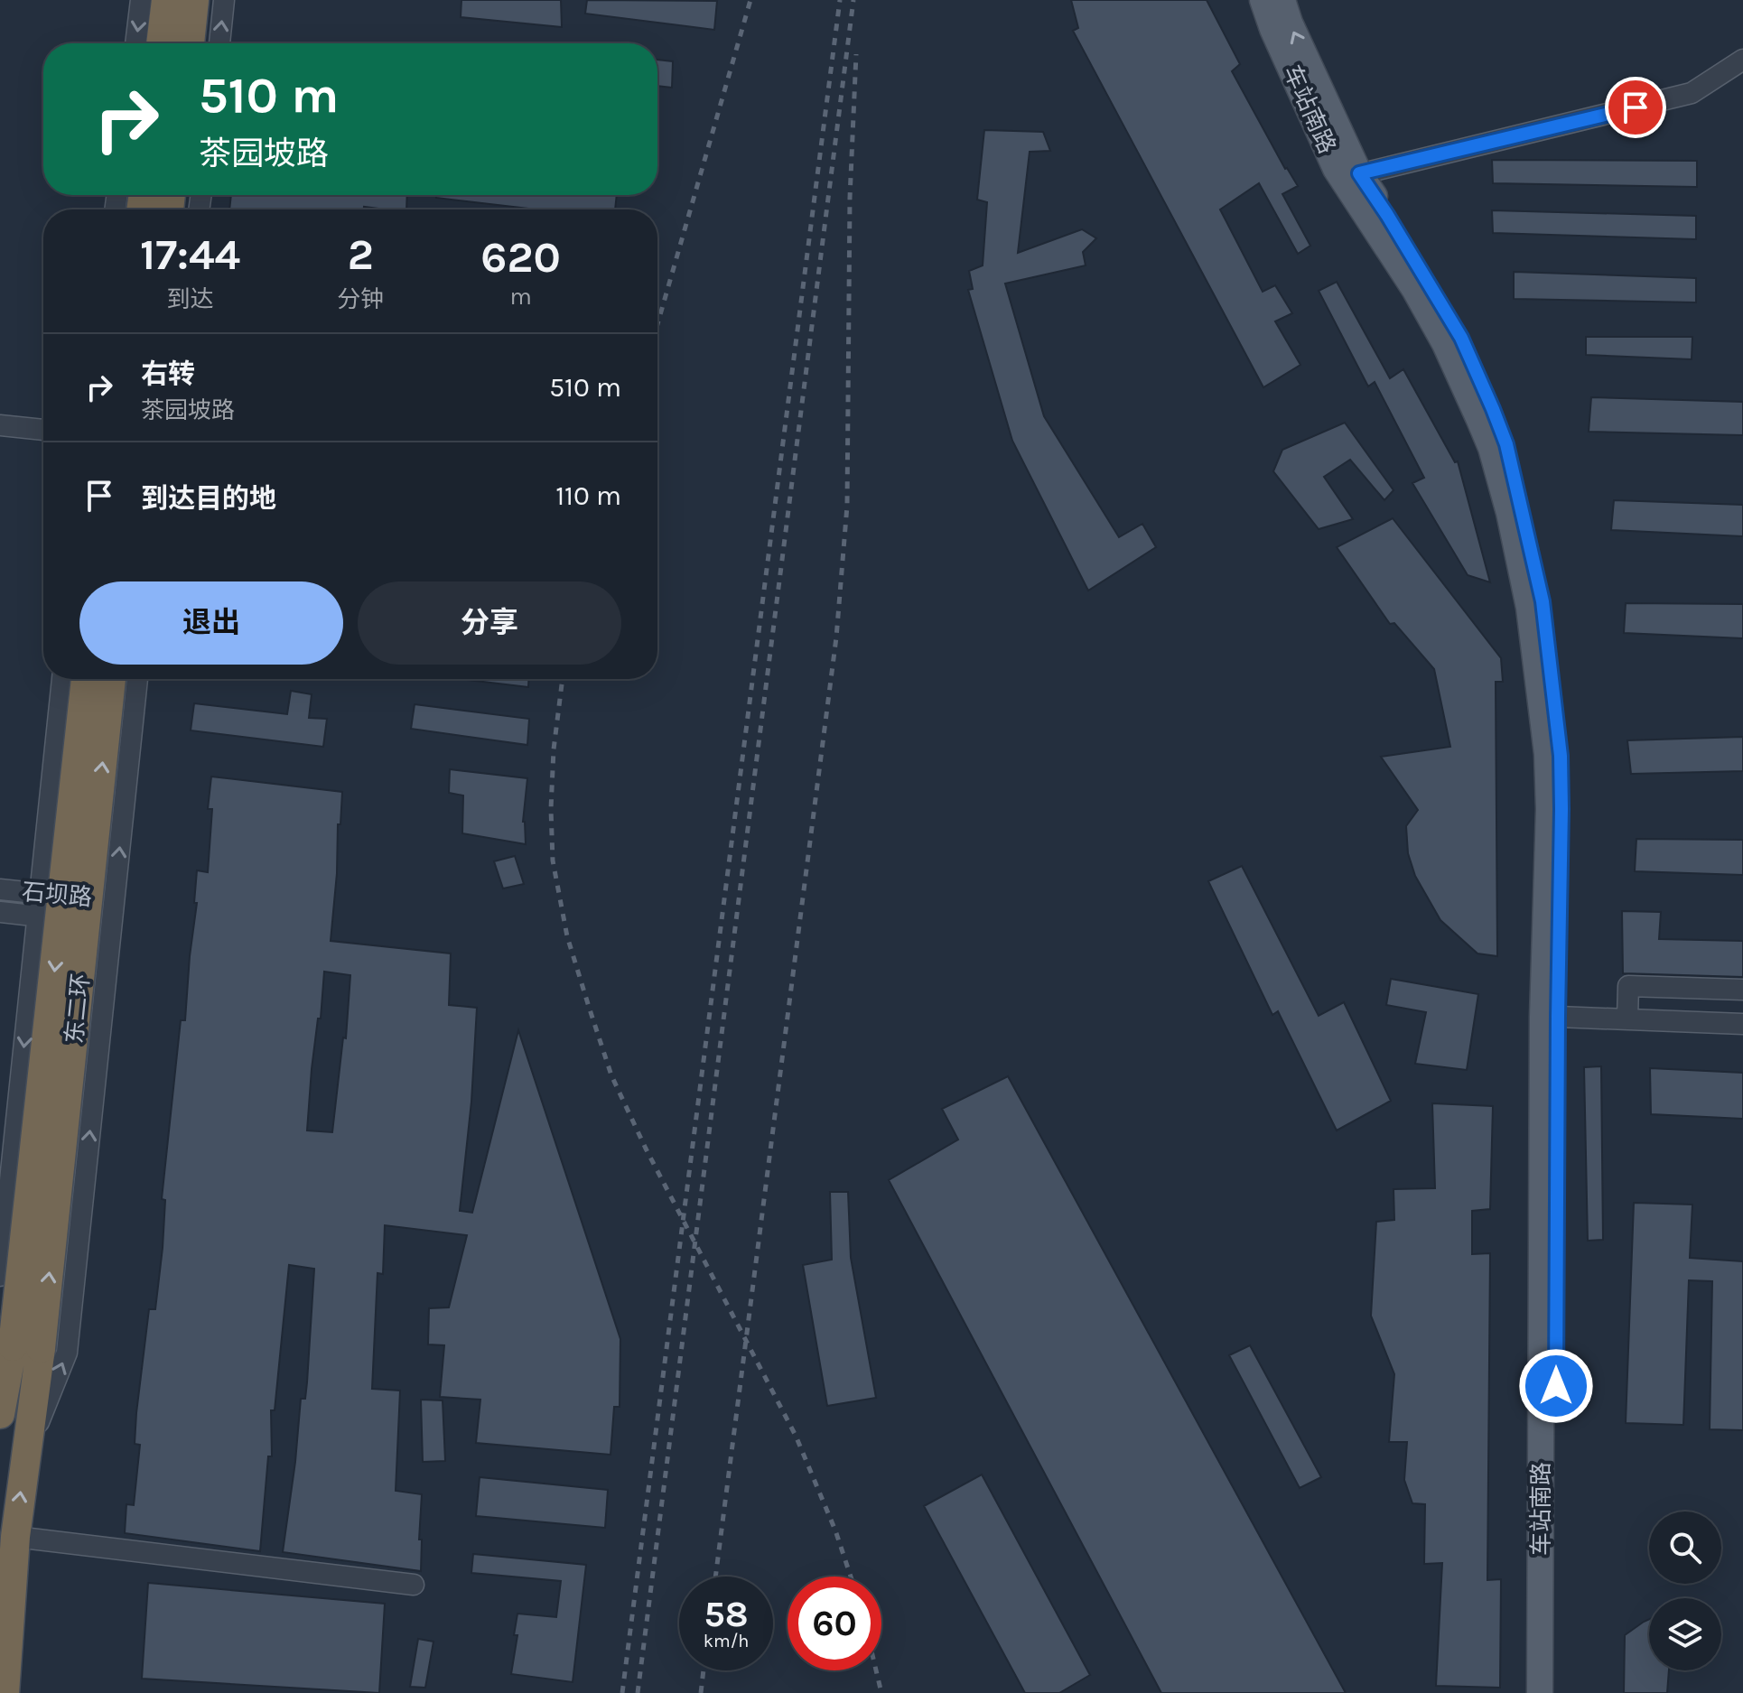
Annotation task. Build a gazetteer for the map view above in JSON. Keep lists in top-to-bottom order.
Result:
{
  "streets": {
    "highway": ["东二环"],
    "main road": ["车站南路"],
    "street": ["石坝路"]
  },
  "page": {
    "turn": ["510 m", "茶园坡路"],
    "eta": [
      "17:44",
      "到达",
      "2",
      "分钟",
      "620",
      "m"
    ],
    "list": [
      {
        "name": "右转",
        "note": "茶园坡路",
        "value": "510 m"
      },
      {
        "name": "到达目的地",
        "value": "110 m"
      }
    ],
    "buttons": ["退出", "分享"],
    "speed": "58 km/h",
    "limit": "60"
  }
}
